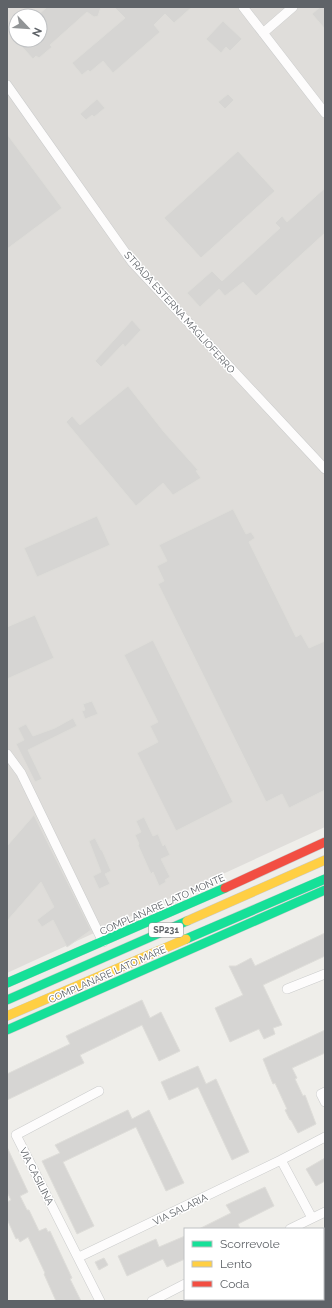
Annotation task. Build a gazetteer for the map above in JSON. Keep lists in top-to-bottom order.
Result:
{
  "streets": {
    "main road": ["COMPLANARE LATO MONTE", "SP231", "COMPLANARE LATO MARE"],
    "street": ["STRADA ESTERNA MAGLIOFERRO", "VIA CASILINA", "VIA SALARIA"]
  },
  "crossings": [
    ["VIA CASILINA", "VIA SALARIA"]
  ],
  "legend": ["Scorrevole", "Lento", "Coda"],
  "north": "bottom right"
}
